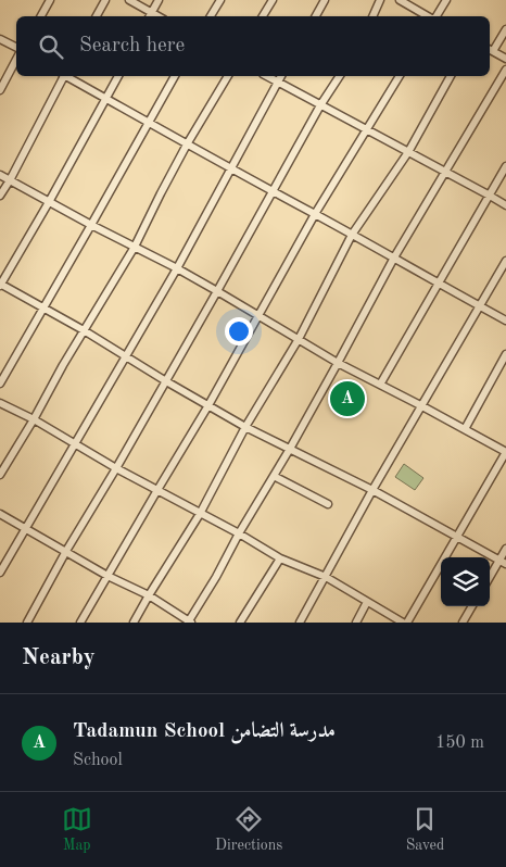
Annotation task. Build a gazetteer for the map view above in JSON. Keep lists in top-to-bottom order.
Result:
{
  "page": {
    "search": "Search here",
    "pins": "A",
    "heading": "Nearby",
    "list": [
      {
        "mark": "A",
        "name": "Tadamun School مدرسة التضامن",
        "note": "School",
        "value": "150 m"
      }
    ],
    "nav": ["Map", "Directions", "Saved"]
  }
}
